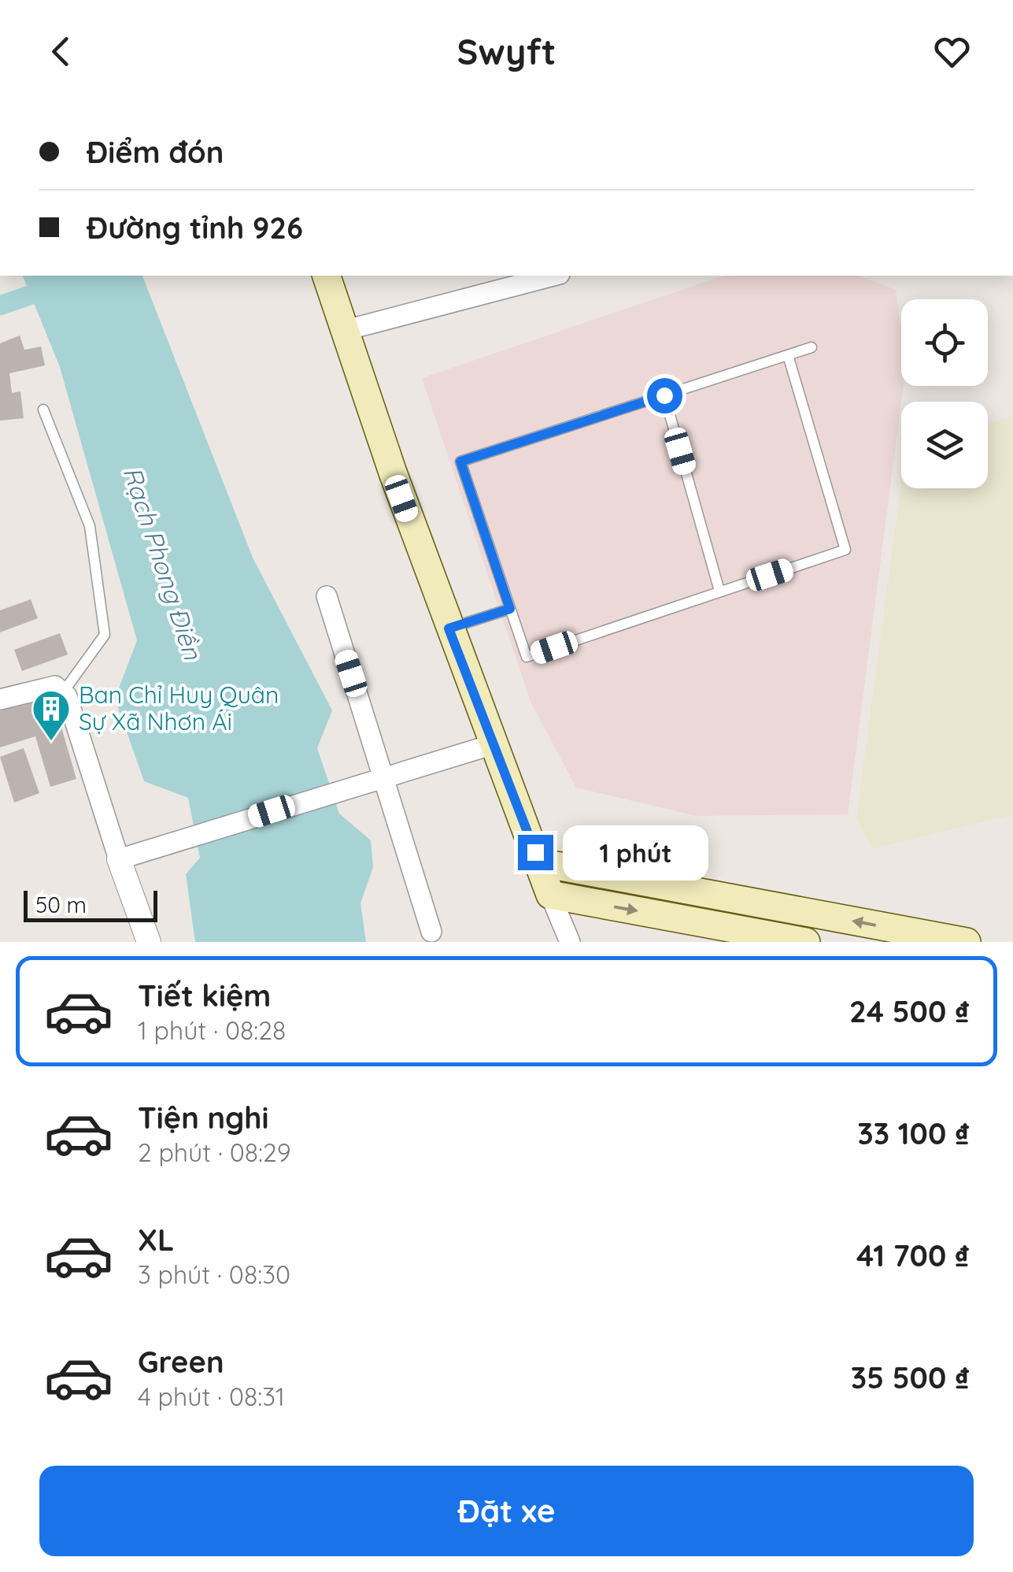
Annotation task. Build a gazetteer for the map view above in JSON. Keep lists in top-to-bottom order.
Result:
{
  "water": ["Rạch Phong Điền"],
  "places": {
    "building": ["Ban Chỉ Huy Quân Sự Xã Nhơn Ái"]
  },
  "scale_bar": "50 m",
  "page": {
    "header": "Swyft",
    "banner": ["Điểm đón", "Đường tỉnh 926"],
    "bubble": "1 phút",
    "scale": "50 m",
    "list": [
      {
        "name": "Tiết kiệm",
        "note": "1 phút · 08:28",
        "value": "24 500 ₫"
      },
      {
        "name": "Tiện nghi",
        "note": "2 phút · 08:29",
        "value": "33 100 ₫"
      },
      {
        "name": "XL",
        "note": "3 phút · 08:30",
        "value": "41 700 ₫"
      },
      {
        "name": "Green",
        "note": "4 phút · 08:31",
        "value": "35 500 ₫"
      }
    ],
    "buttons": "Đặt xe"
  }
}
